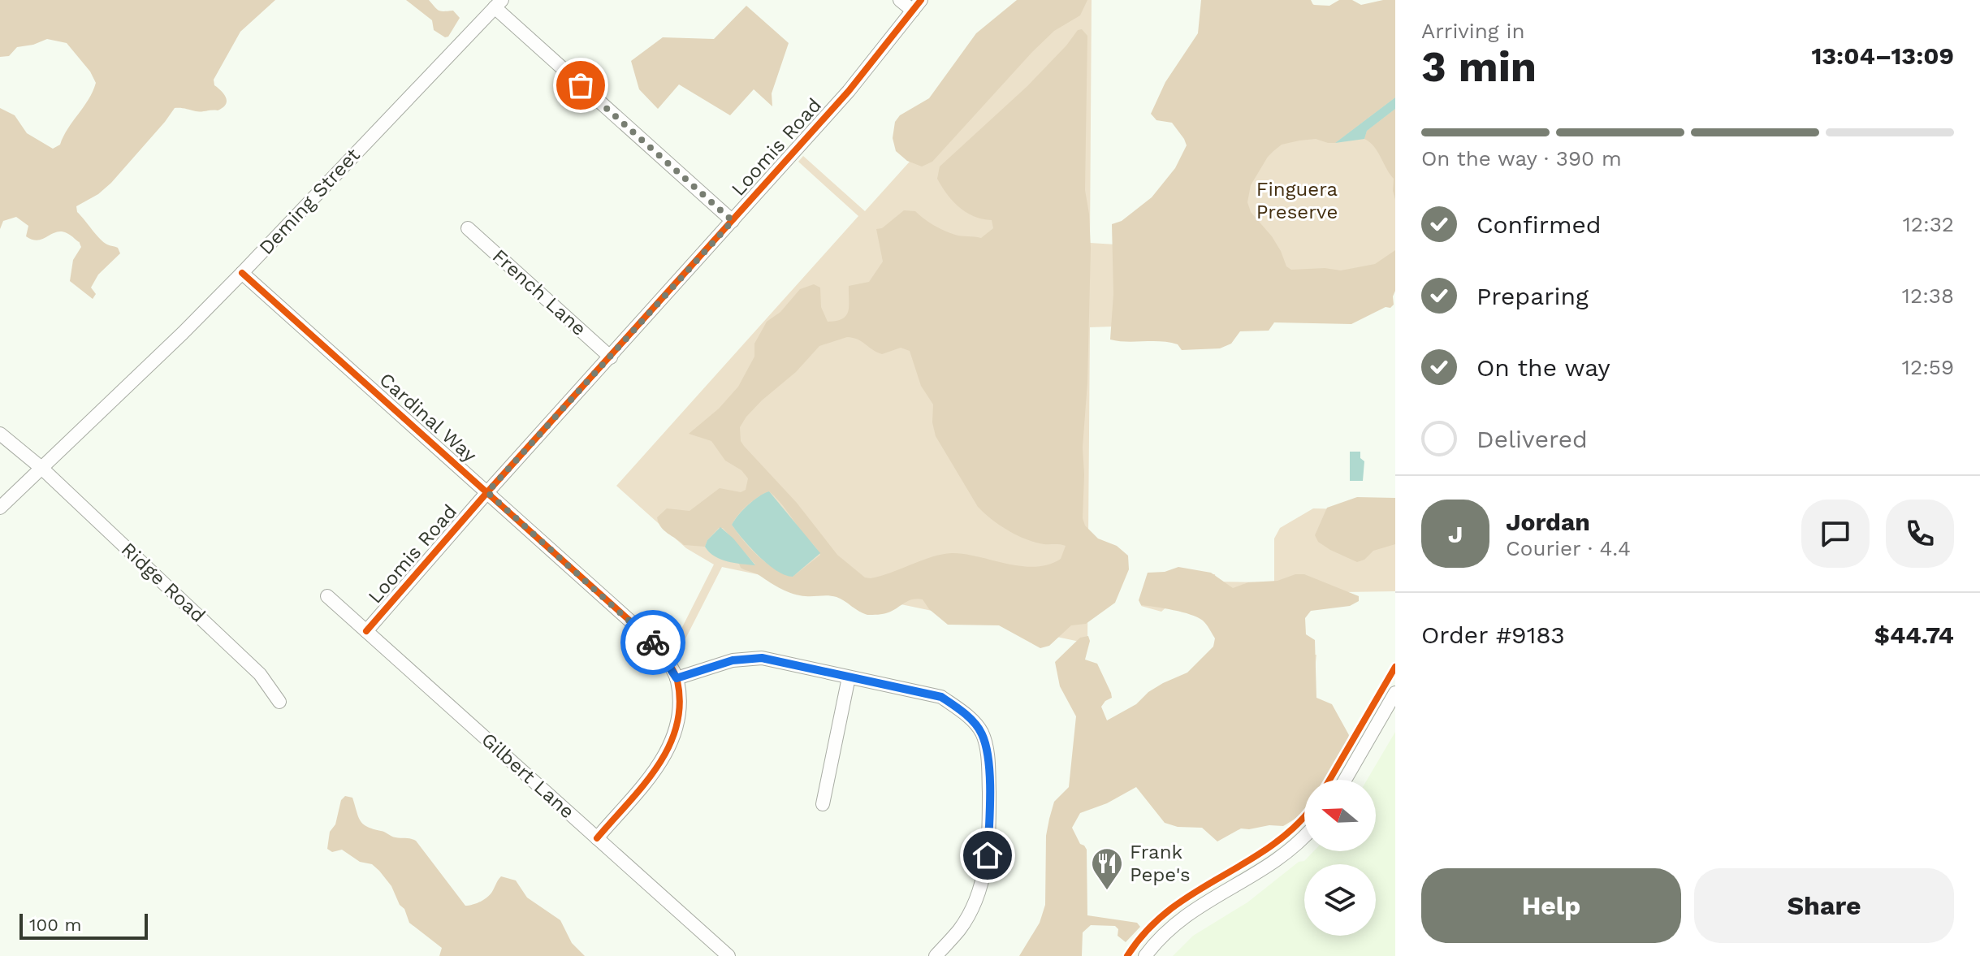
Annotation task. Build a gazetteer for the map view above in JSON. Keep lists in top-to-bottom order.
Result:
{
  "streets": {
    "street": [
      "Loomis Road",
      "Deming Street",
      "French Lane",
      "Cardinal Way",
      "Ridge Road",
      "Gilbert Lane"
    ]
  },
  "crossings": [
    ["Loomis Road", "French Lane"],
    ["Loomis Road", "Cardinal Way"],
    ["Loomis Road", "Gilbert Lane"],
    ["Deming Street", "Cardinal Way"],
    ["Deming Street", "Ridge Road"]
  ],
  "parks": ["Finguera Preserve"],
  "places": {
    "restaurant": ["Frank Pepe's"]
  },
  "scale_bar": "100 m",
  "north": "left",
  "page": {
    "heading": ["3 min", "Arriving in", "13:04–13:09"],
    "panel": [
      "Jordan",
      "Courier · 4.4",
      "Order #9183",
      "$44.74"
    ],
    "bar": "On the way · 390 m",
    "list": [
      ["Confirmed", "12:32"],
      ["Preparing", "12:38"],
      ["On the way", "12:59"],
      "Delivered"
    ],
    "round": "J",
    "buttons": ["Help", "Share"],
    "scale": "100 m"
  }
}
